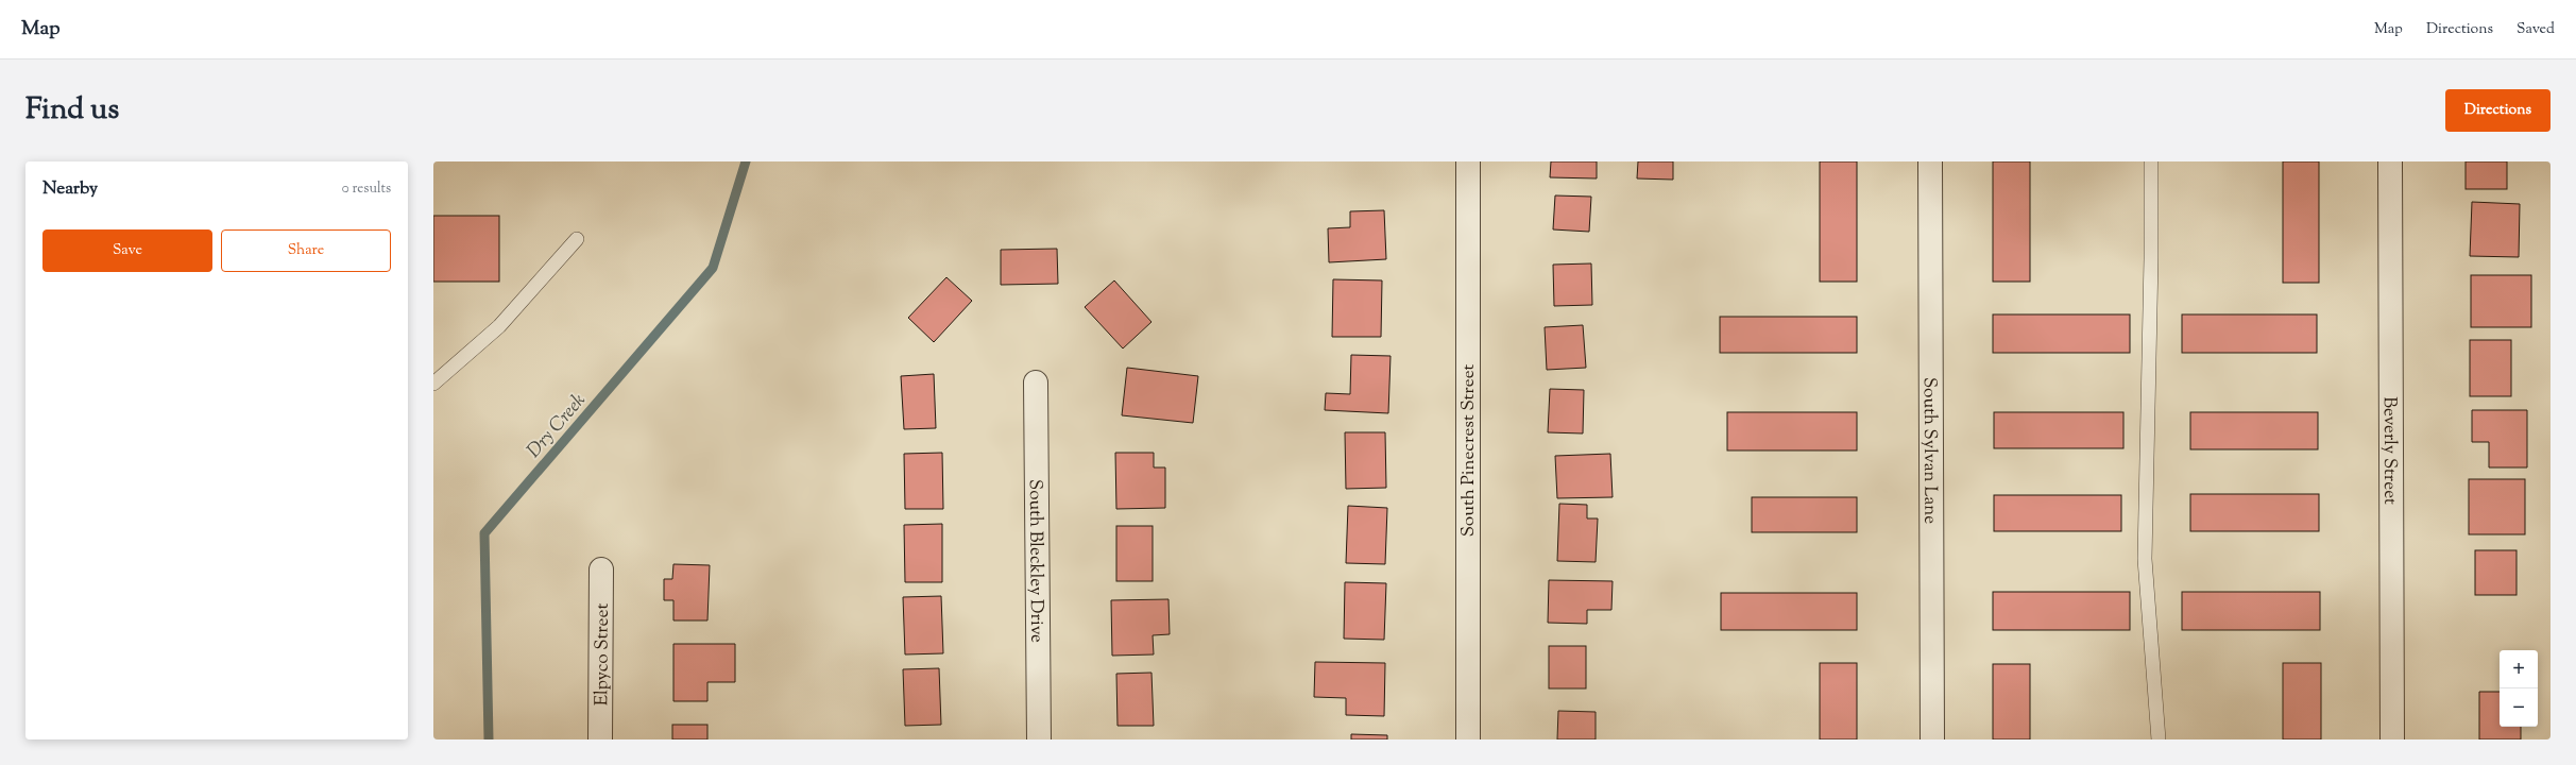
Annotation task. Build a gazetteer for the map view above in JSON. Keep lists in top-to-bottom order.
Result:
{
  "streets": {
    "street": [
      "South Pinecrest Street",
      "South Sylvan Lane",
      "Beverly Street",
      "South Bleckley Drive",
      "Elpyco Street"
    ]
  },
  "water": ["Dry Creek"],
  "page": {
    "header": "Map",
    "nav": ["Map", "Directions", "Saved"],
    "title": "Find us",
    "buttons": [
      "Directions",
      ["Save", "Share"]
    ],
    "heading": ["Nearby", "0 results"],
    "map_buttons": ["+", "−"]
  }
}
